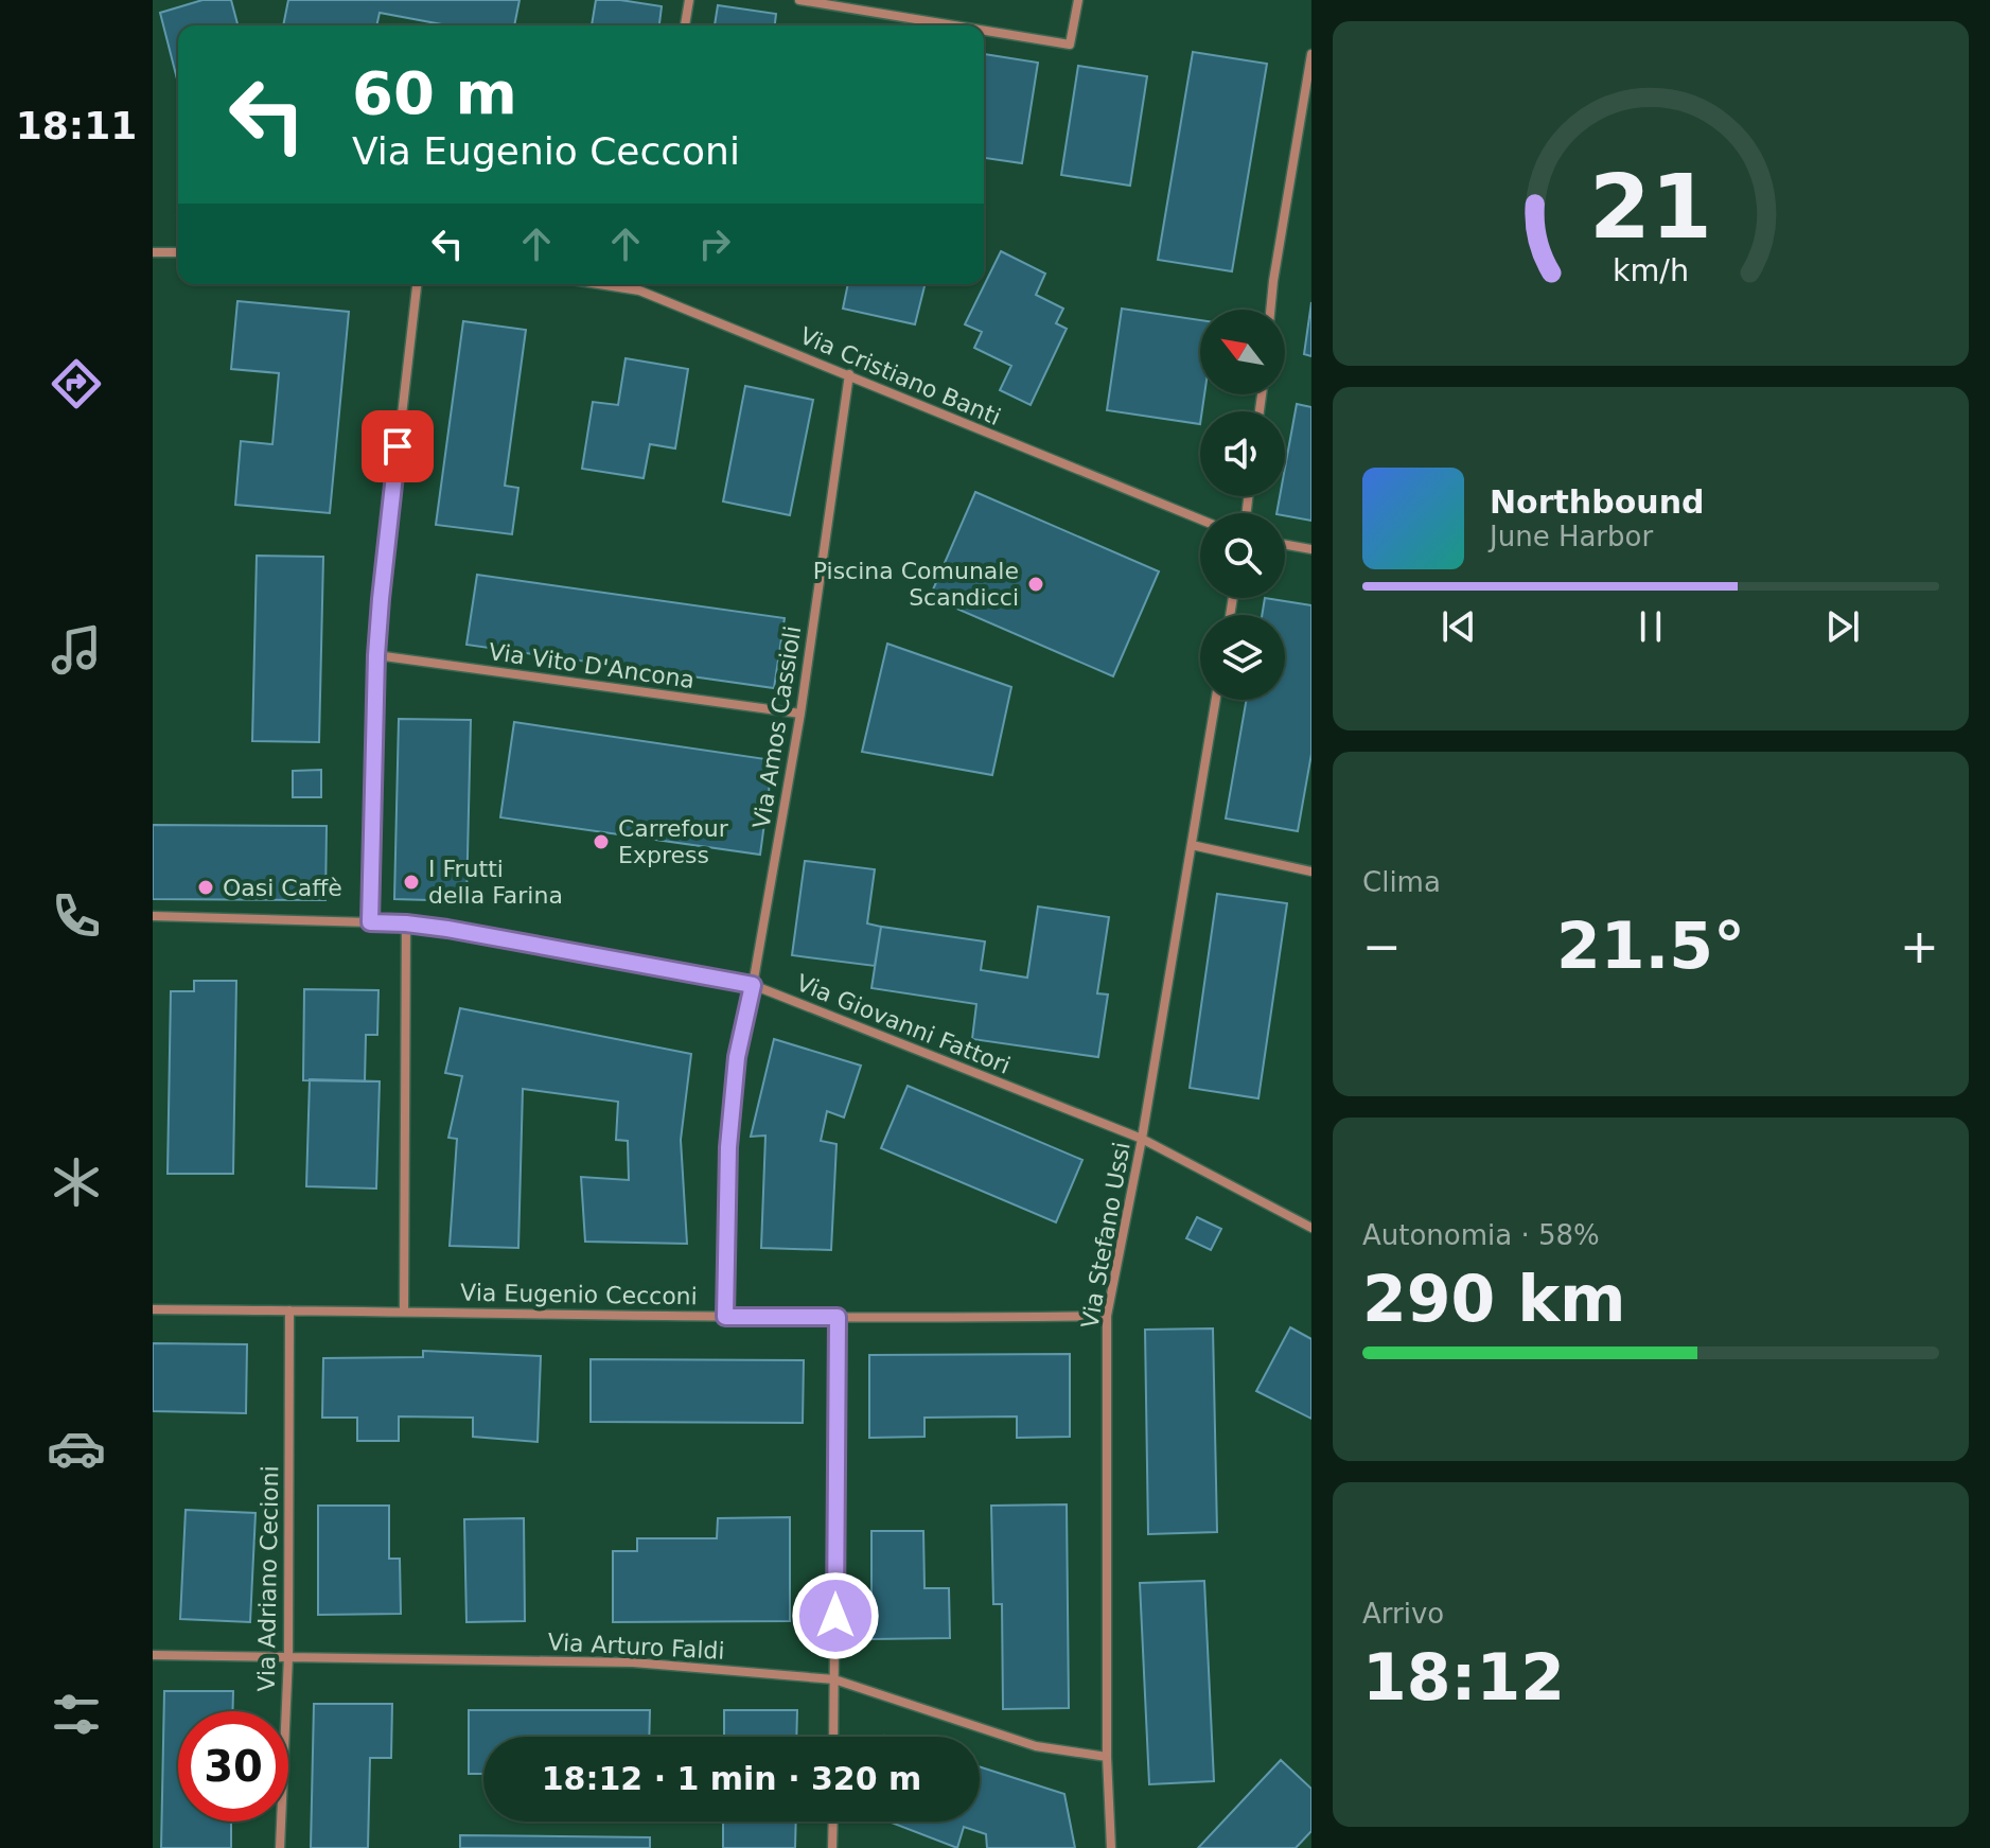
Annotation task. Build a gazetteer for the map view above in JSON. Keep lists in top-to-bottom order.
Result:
{
  "streets": {
    "street": [
      "Via Cristiano Banti",
      "Via Vito D'Ancona",
      "Via Amos Cassioli",
      "Via Giovanni Fattori",
      "Via Stefano Ussi",
      "Via Eugenio Cecconi",
      "Via Adriano Cecioni",
      "Via Arturo Faldi"
    ]
  },
  "crossings": [
    ["Via Cristiano Banti", "Via Amos Cassioli"],
    ["Via Vito D'Ancona", "Via Amos Cassioli"],
    ["Via Amos Cassioli", "Via Giovanni Fattori"],
    ["Via Amos Cassioli", "Via Eugenio Cecconi"],
    ["Via Giovanni Fattori", "Via Stefano Ussi"],
    ["Via Stefano Ussi", "Via Eugenio Cecconi"],
    ["Via Stefano Ussi", "Via Arturo Faldi"],
    ["Via Eugenio Cecconi", "Via Adriano Cecioni"],
    ["Via Adriano Cecioni", "Via Arturo Faldi"]
  ],
  "places": [
    "Piscina Comunale Scandicci",
    "Carrefour Express",
    "I Frutti della Farina",
    "Oasi Caffè"
  ],
  "north": "top left",
  "page": {
    "tabs": "18:11",
    "turn": ["60 m", "Via Eugenio Cecconi"],
    "song": ["Northbound", "June Harbor"],
    "tile": [
      "Clima",
      ["Autonomia · 58%", "290 km"],
      ["Arrivo", "18:12"]
    ],
    "heat": ["−", "21.5°", "+"],
    "limit": "30",
    "trip": "18:12 · 1 min · 320 m",
    "gauge": ["21", "km/h"]
  }
}
